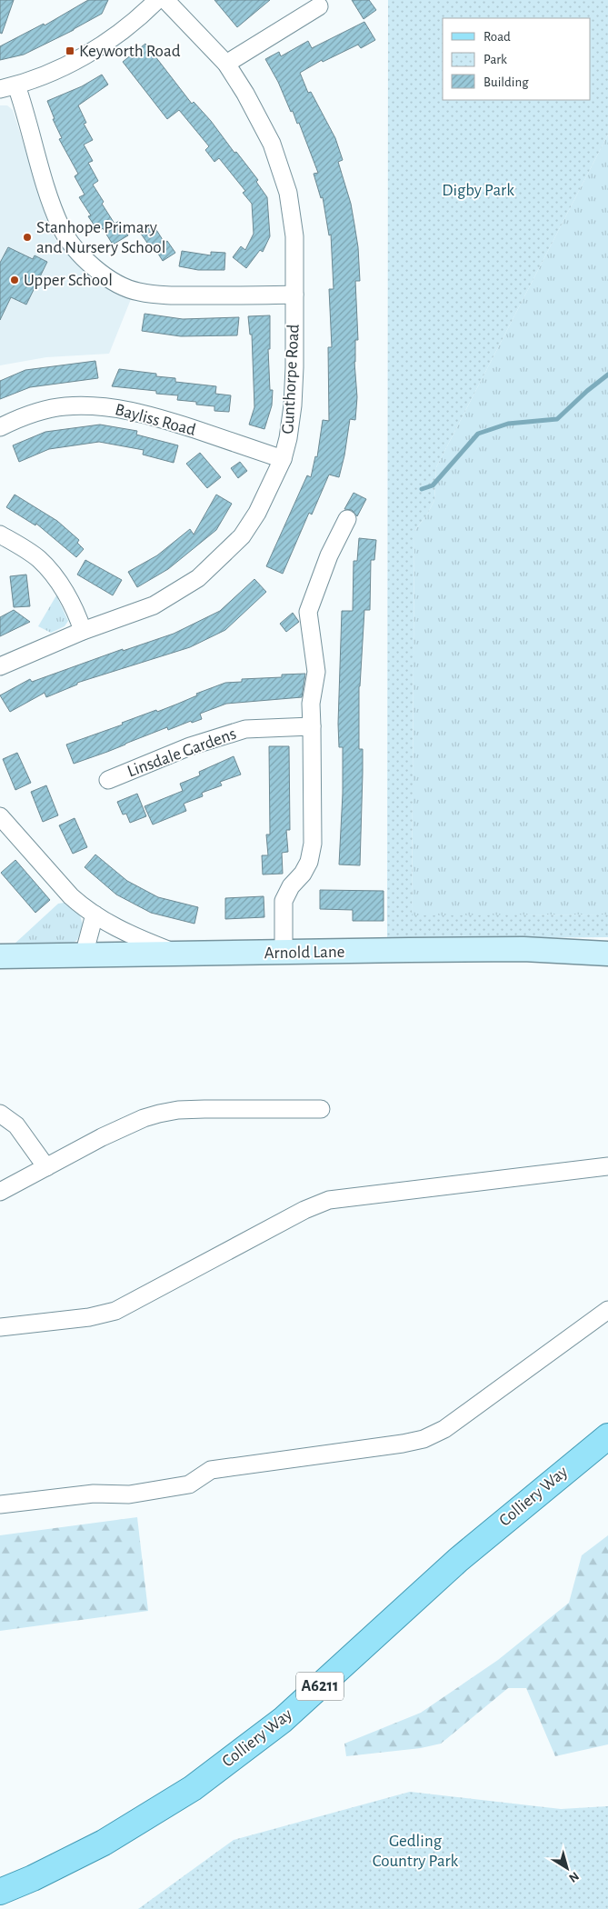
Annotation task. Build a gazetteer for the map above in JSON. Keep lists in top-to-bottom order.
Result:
{
  "streets": {
    "main road": ["Colliery Way", "A6211"],
    "street": [
      "Gunthorpe Road",
      "Bayliss Road",
      "Linsdale Gardens",
      "Arnold Lane"
    ]
  },
  "crossings": [
    ["Gunthorpe Road", "Bayliss Road"]
  ],
  "parks": ["Digby Park", "Gedling Country Park"],
  "places": {
    "transit": ["Keyworth Road"],
    "other": ["Stanhope Primary and Nursery School", "Upper School"]
  },
  "legend": ["Road", "Park", "Building"],
  "north": "bottom right"
}
